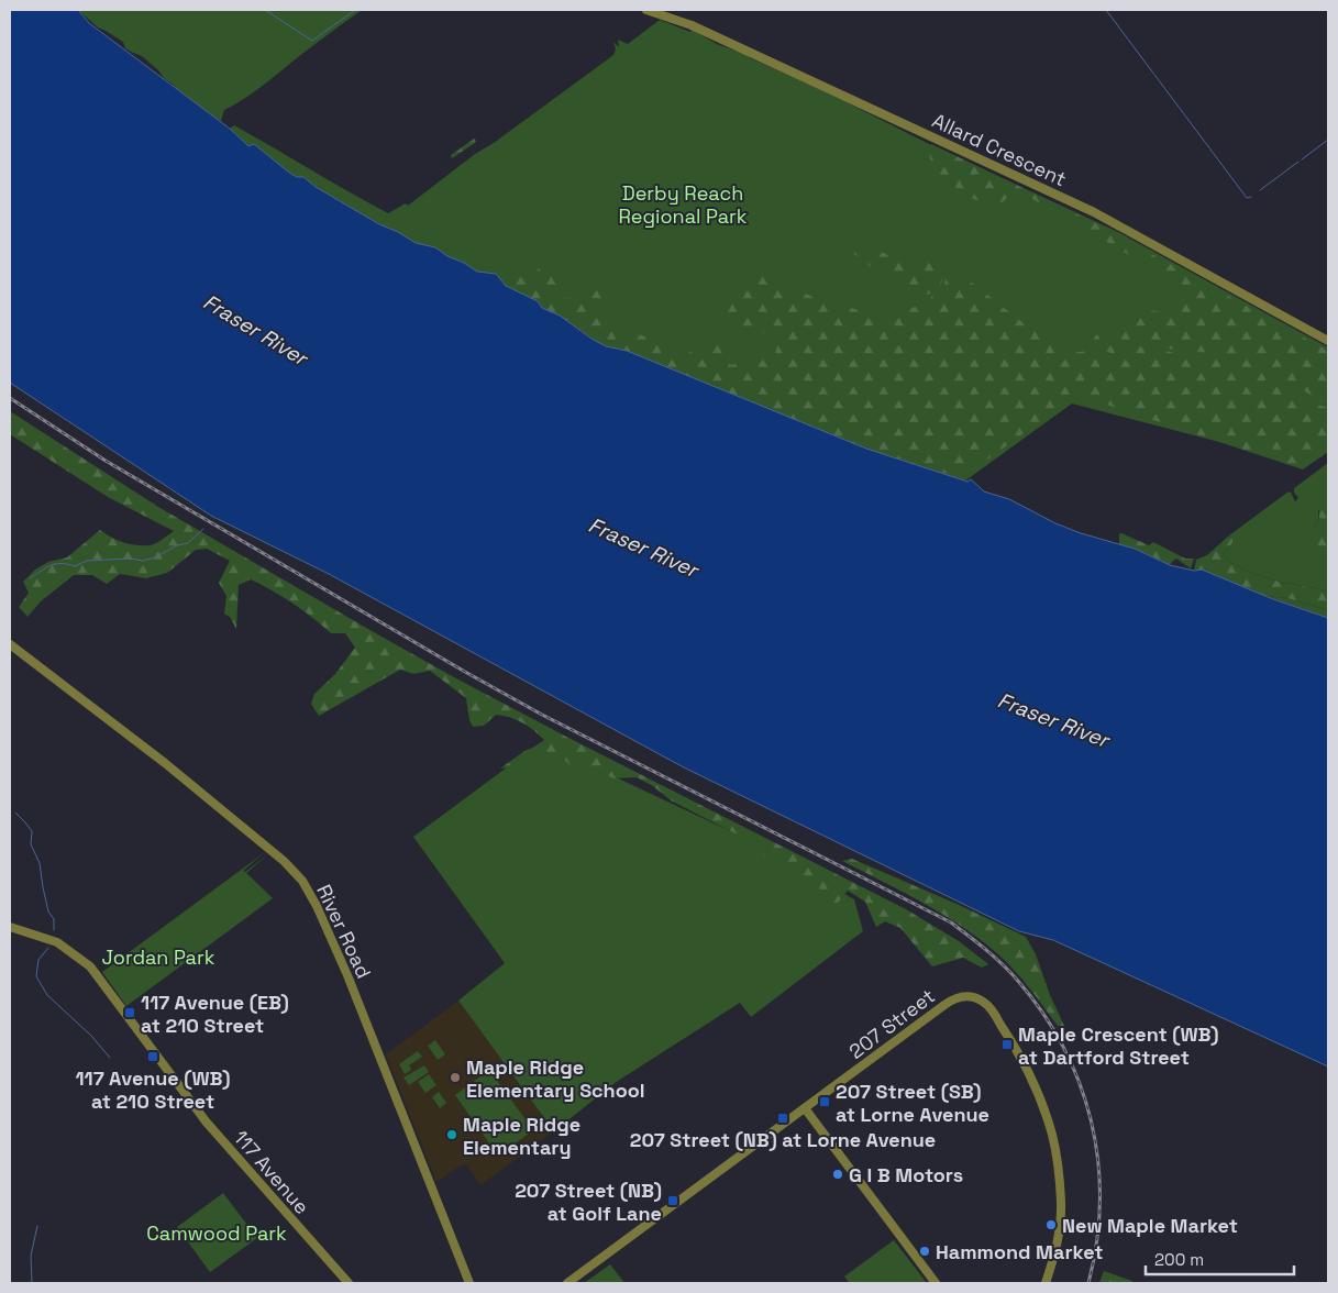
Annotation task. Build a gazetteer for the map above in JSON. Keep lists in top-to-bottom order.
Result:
{
  "streets": {
    "street": [
      "Allard Crescent",
      "River Road",
      "207 Street",
      "117 Avenue"
    ]
  },
  "water": ["Fraser River"],
  "parks": ["Derby Reach Regional Park", "Jordan Park", "Camwood Park"],
  "places": {
    "transit": [
      "117 Avenue (EB) at 210 Street",
      "Maple Crescent (WB) at Dartford Street",
      "117 Avenue (WB) at 210 Street",
      "207 Street (SB) at Lorne Avenue",
      "207 Street (NB) at Lorne Avenue",
      "207 Street (NB) at Golf Lane"
    ],
    "other": [
      "Maple Ridge Elementary School",
      "Maple Ridge Elementary",
      "G I B Motors",
      "New Maple Market",
      "Hammond Market"
    ]
  },
  "scale_bar": "200 m"
}
